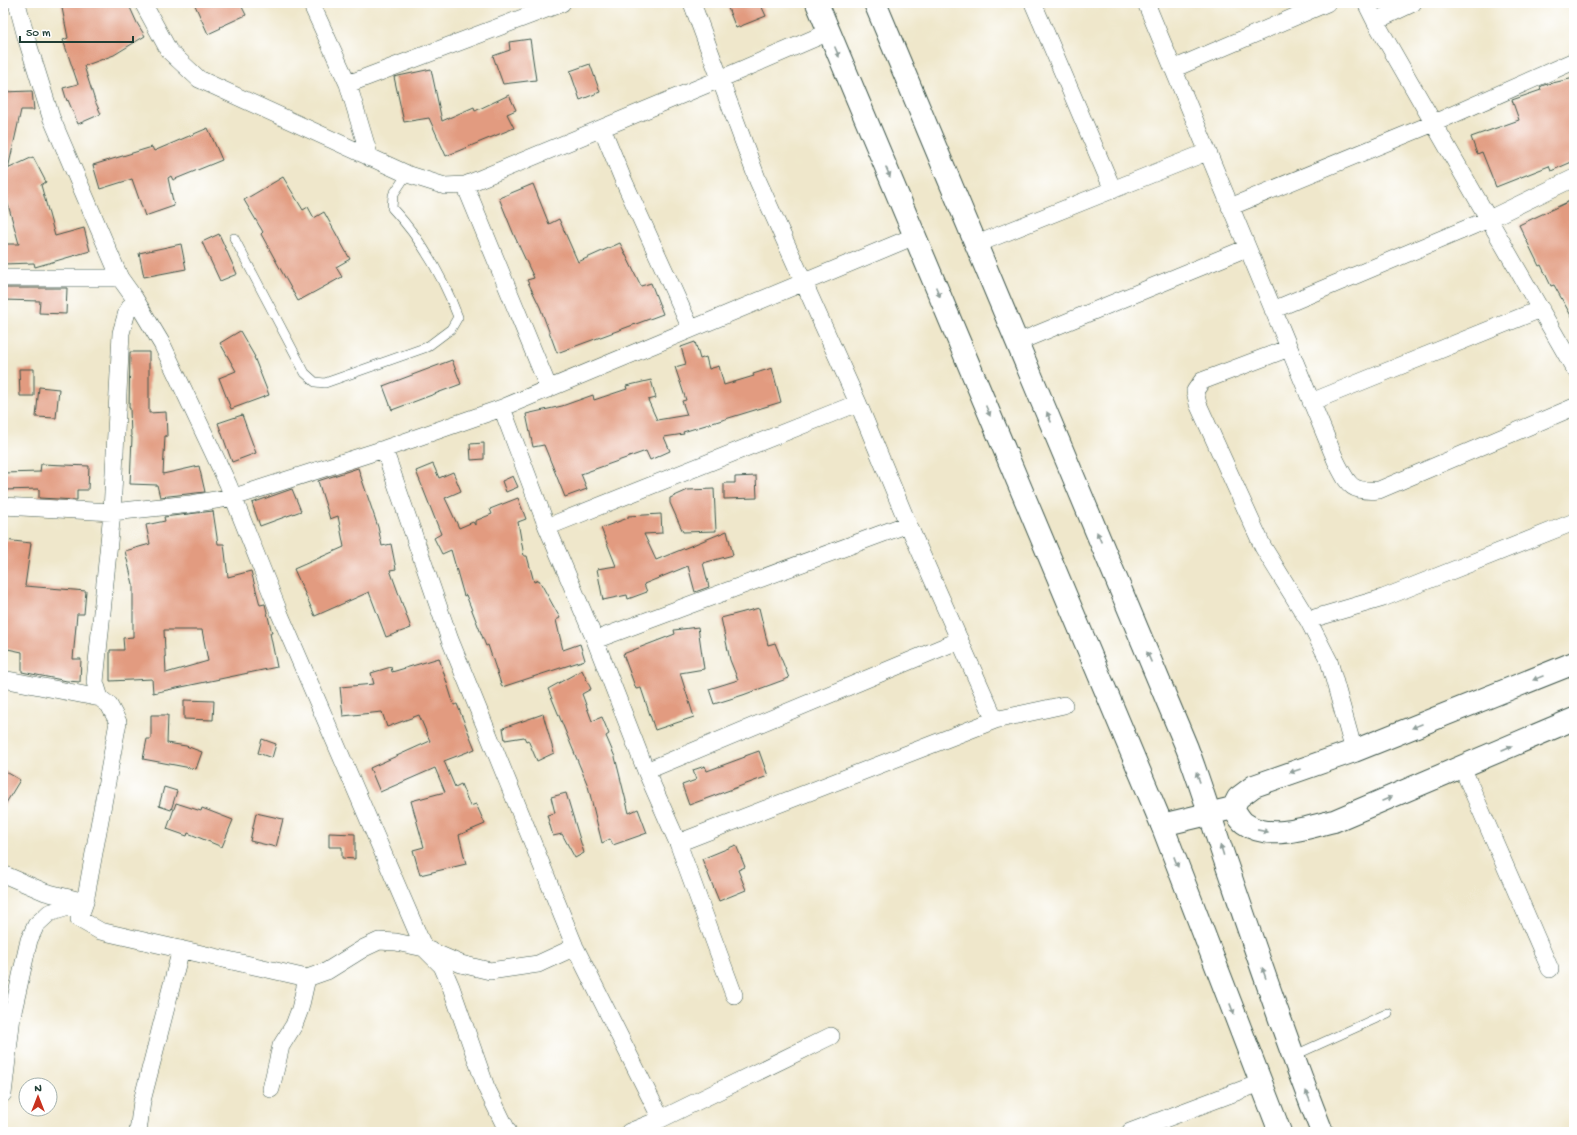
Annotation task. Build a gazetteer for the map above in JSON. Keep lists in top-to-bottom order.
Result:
{
  "scale_bar": "50 m",
  "north": "top"
}
